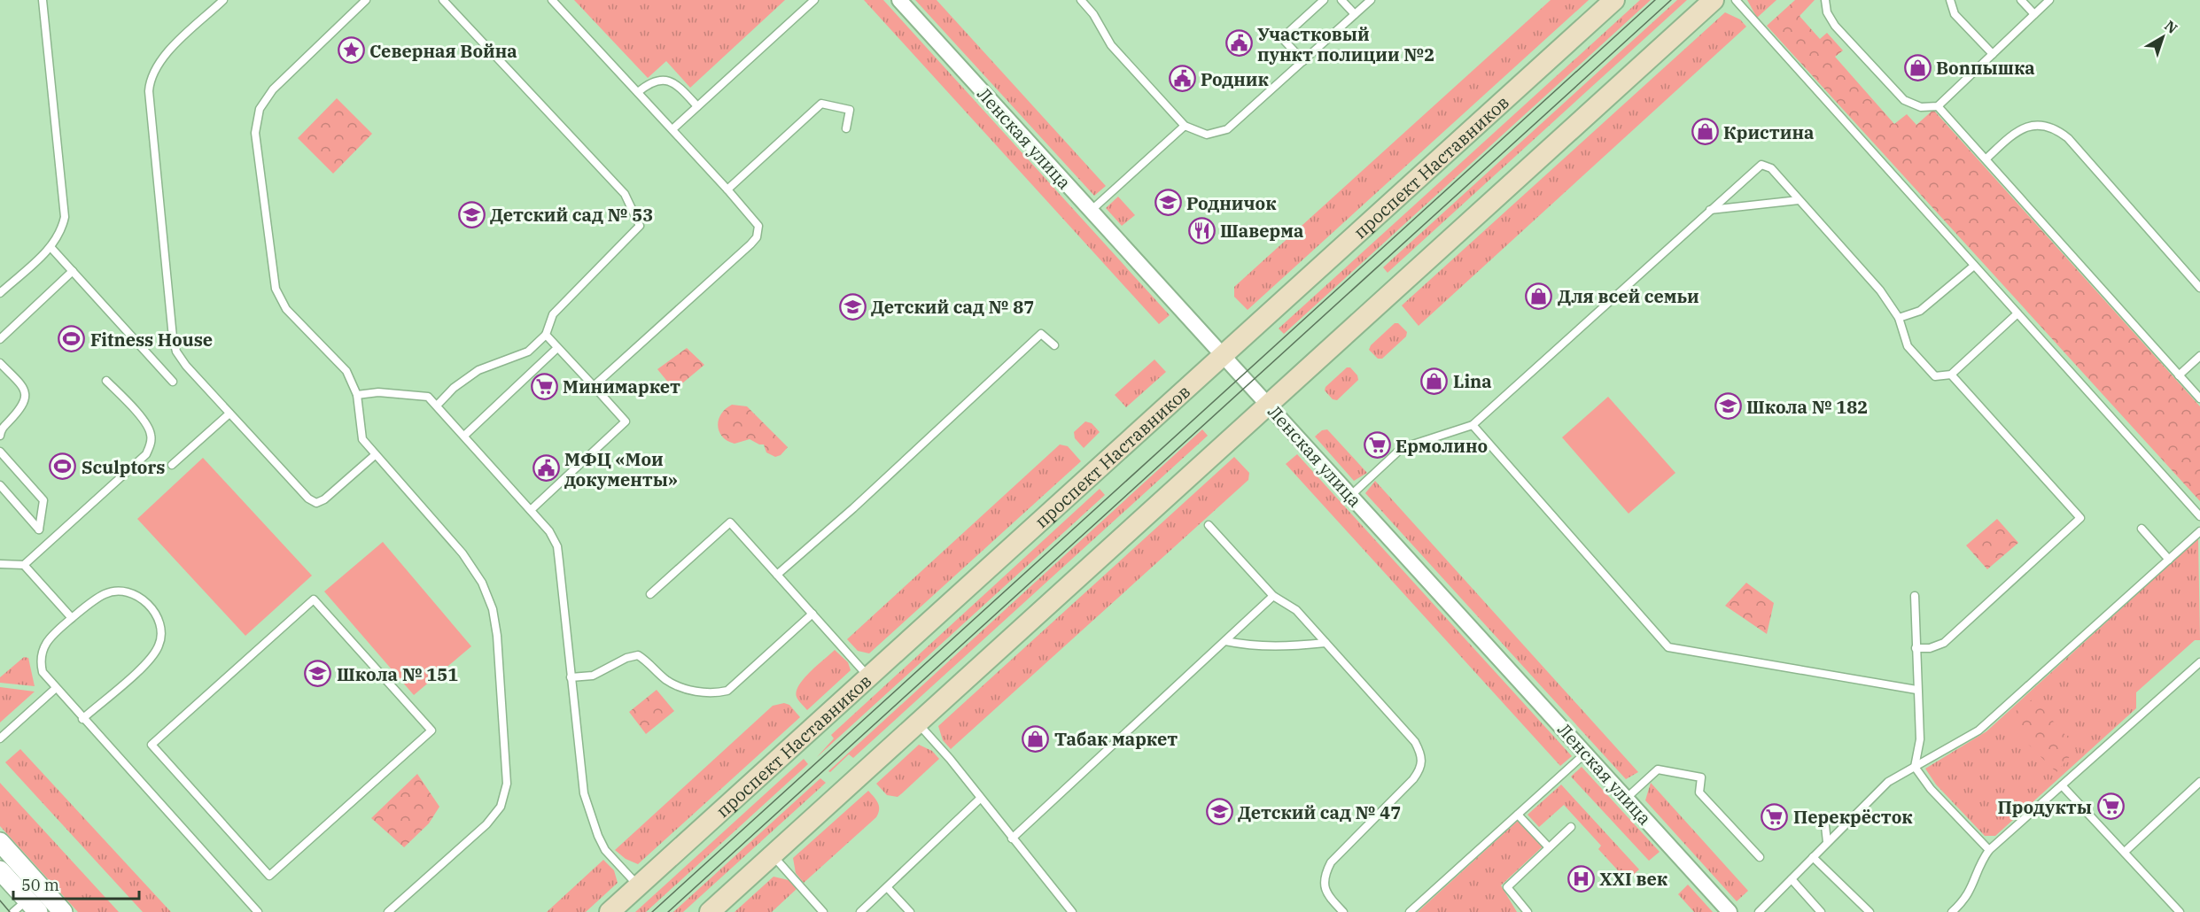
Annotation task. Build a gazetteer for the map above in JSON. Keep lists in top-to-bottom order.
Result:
{
  "streets": {
    "main road": ["проспект Наставников"],
    "street": ["Ленская улица"]
  },
  "crossings": [
    ["Ленская улица", "проспект Наставников"]
  ],
  "places": {
    "public building": ["Участковый пункт полиции №2", "Родник", "МФЦ «Мои документы»"],
    "place": ["Северная Война"],
    "shop": [
      "Bonпышка",
      "Кристина",
      "Для всей семьи",
      "Lina",
      "Табак маркет"
    ],
    "school or university": [
      "Родничок",
      "Детский сад № 53",
      "Детский сад № 87",
      "Школа № 182",
      "Школа № 151",
      "Детский сад № 47"
    ],
    "restaurant": ["Шаверма"],
    "sports": ["Fitness House", "Sculptors"],
    "supermarket": [
      "Минимаркет",
      "Ермолино",
      "Продукты",
      "Перекрёсток"
    ],
    "hospital": ["XXI век"]
  },
  "scale_bar": "50 m",
  "north": "top right"
}
